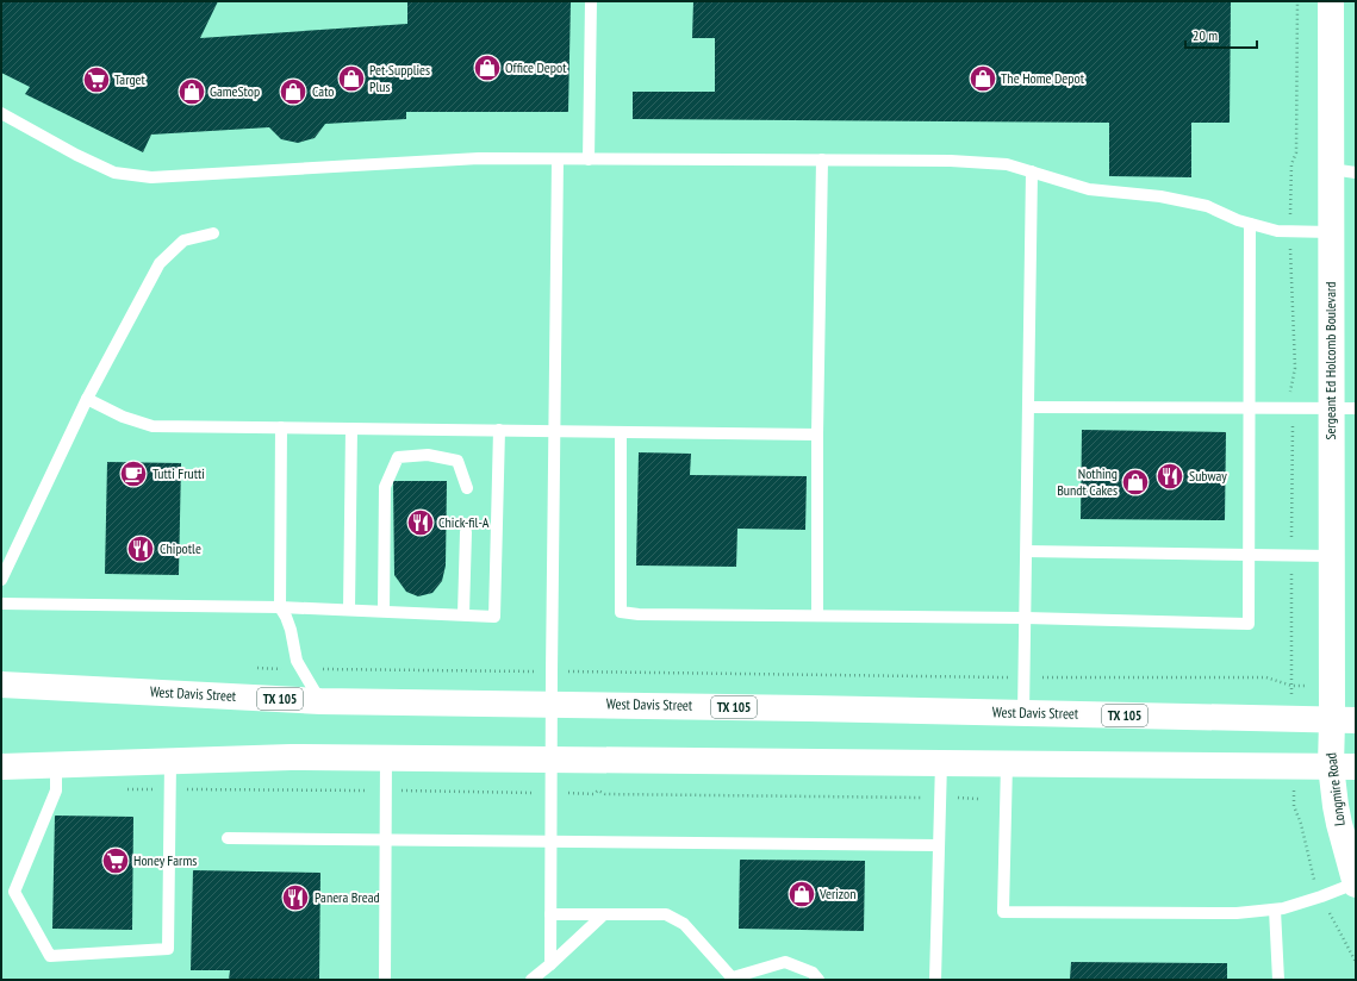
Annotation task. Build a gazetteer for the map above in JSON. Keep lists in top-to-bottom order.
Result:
{
  "streets": {
    "main road": [
      "Sergeant Ed Holcomb Boulevard",
      "West Davis Street",
      "TX 105",
      "Longmire Road"
    ]
  },
  "crossings": [
    ["Sergeant Ed Holcomb Boulevard", "West Davis Street"],
    ["Sergeant Ed Holcomb Boulevard", "Longmire Road"],
    ["West Davis Street", "Longmire Road"]
  ],
  "places": {
    "shop": [
      "Office Depot",
      "Pet Supplies Plus",
      "The Home Depot",
      "GameStop",
      "Cato",
      "Nothing Bundt Cakes",
      "Verizon"
    ],
    "supermarket": ["Target", "Honey Farms"],
    "cafe": ["Tutti Frutti"],
    "restaurant": [
      "Subway",
      "Chick-fil-A",
      "Chipotle",
      "Panera Bread"
    ]
  },
  "scale_bar": "20 m"
}
